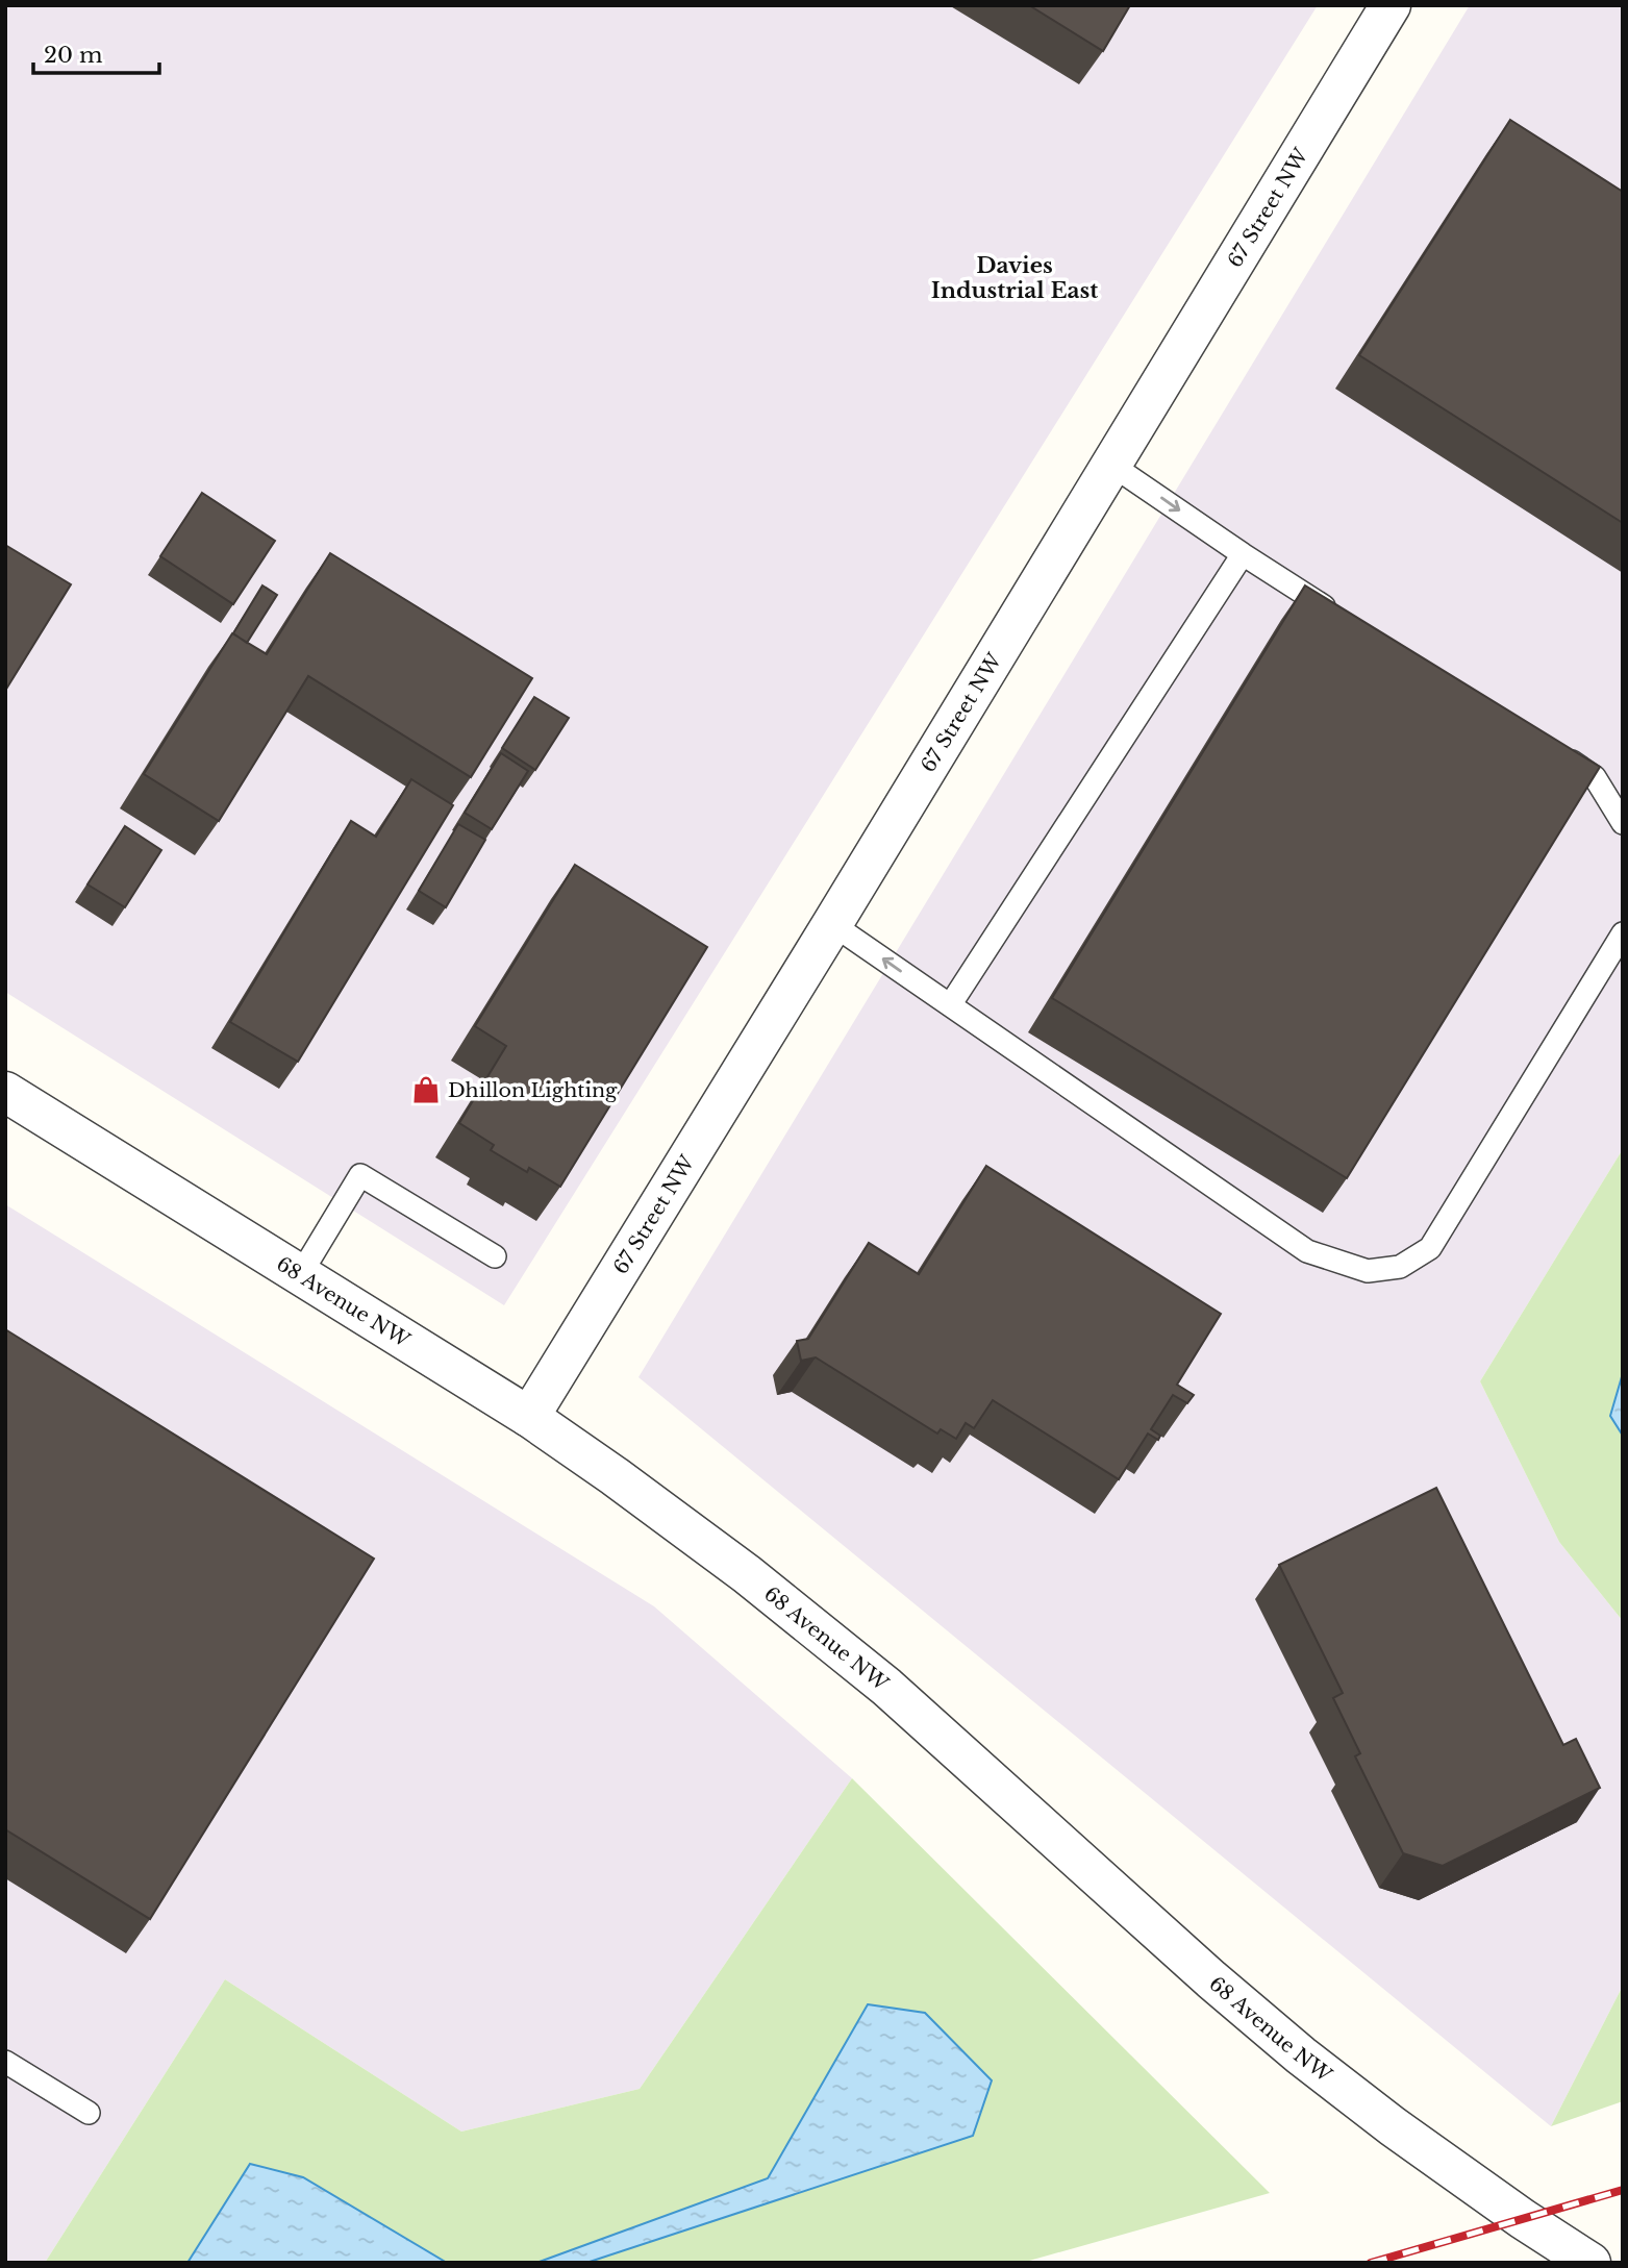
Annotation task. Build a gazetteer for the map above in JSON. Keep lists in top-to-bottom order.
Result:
{
  "streets": {
    "street": ["67 Street NW", "68 Avenue NW"]
  },
  "crossings": [
    ["67 Street NW", "68 Avenue NW"]
  ],
  "districts": ["Davies Industrial East"],
  "places": {
    "shop": ["Dhillon Lighting"]
  },
  "scale_bar": "20 m"
}
